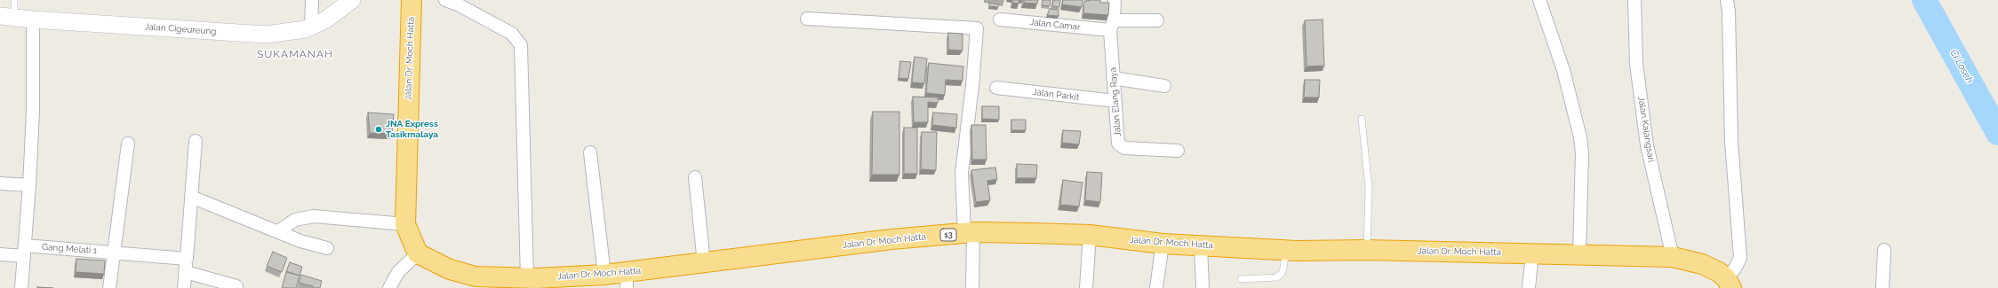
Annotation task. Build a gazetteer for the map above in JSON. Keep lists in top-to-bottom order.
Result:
{
  "streets": {
    "highway": ["Jalan Dr. Moch Hatta", "13"],
    "street": [
      "Jalan Camar",
      "Jalan Cigeureung",
      "Jalan Parkit",
      "Jalan Elang Raya",
      "Jalan Kalangsari",
      "Gang Melati 1"
    ]
  },
  "crossings": [
    ["Jalan Camar", "Jalan Elang Raya"],
    ["Jalan Dr. Moch Hatta", "Jalan Kalangsari"],
    ["Jalan Parkit", "Jalan Elang Raya"]
  ],
  "districts": ["SUKAMANAH"],
  "water": ["Ci Loseh"],
  "places": ["JNA Express Tasikmalaya"]
}
